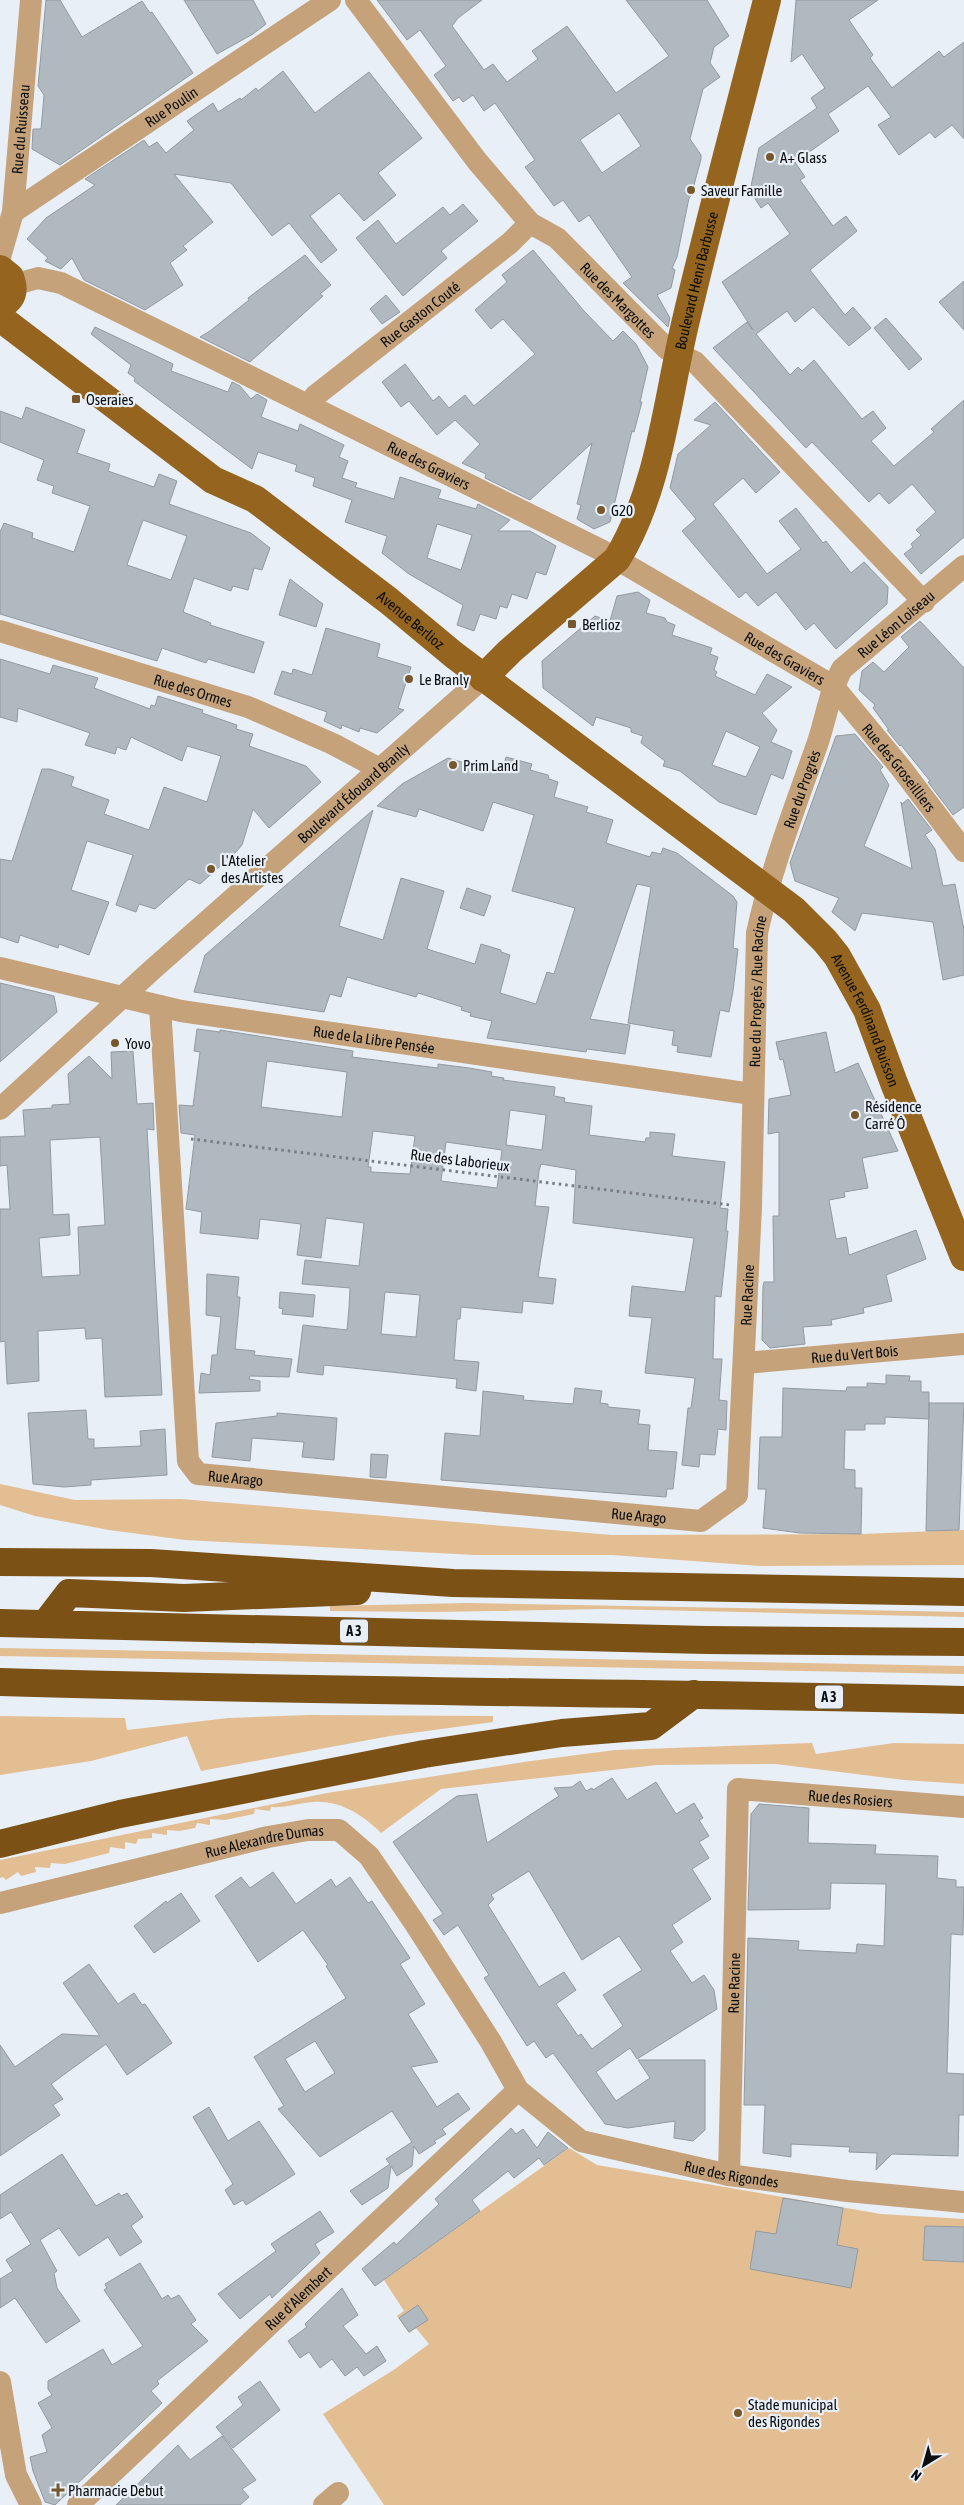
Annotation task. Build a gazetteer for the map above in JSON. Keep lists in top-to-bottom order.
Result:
{
  "streets": {
    "highway": ["A 3"],
    "main road": [
      "Boulevard Henri Barbusse",
      "Avenue Berlioz",
      "Boulevard Édouard Branly",
      "Avenue Ferdinand Buisson"
    ],
    "street": [
      "Rue Poulin",
      "Rue du Ruisseau",
      "Rue des Margottes",
      "Rue Gaston Couté",
      "Rue des Graviers",
      "Rue Léon Loiseau",
      "Rue des Ormes",
      "Rue des Groseilliers",
      "Rue du Progrès",
      "Rue du Progrès / Rue Racine",
      "Rue de la Libre Pensée",
      "Rue Racine",
      "Rue du Vert Bois",
      "Rue Arago",
      "Rue des Rosiers",
      "Rue Alexandre Dumas",
      "Rue des Rigondes",
      "Rue d'Alembert"
    ],
    "path": ["Rue des Laborieux"]
  },
  "crossings": [
    ["Rue Poulin", "Rue du Ruisseau"],
    ["Boulevard Henri Barbusse", "Rue des Margottes"],
    ["Boulevard Henri Barbusse", "Rue des Graviers"],
    ["Boulevard Henri Barbusse", "Boulevard Édouard Branly"],
    ["Rue des Margottes", "Rue Gaston Couté"],
    ["Rue des Margottes", "Rue Léon Loiseau"],
    ["Rue Gaston Couté", "Rue des Graviers"],
    ["Rue des Graviers", "Avenue Berlioz"],
    ["Rue des Graviers", "Rue Léon Loiseau"],
    ["Rue des Graviers", "Rue des Groseilliers"],
    ["Rue des Graviers", "Rue du Progrès"],
    ["Rue des Graviers", "Boulevard Édouard Branly"],
    ["Avenue Berlioz", "Rue du Progrès"],
    ["Avenue Berlioz", "Boulevard Édouard Branly"],
    ["Avenue Berlioz", "Rue du Progrès / Rue Racine"],
    ["Avenue Berlioz", "Avenue Ferdinand Buisson"],
    ["Rue Léon Loiseau", "Rue des Groseilliers"],
    ["Rue Léon Loiseau", "Rue du Progrès"],
    ["Rue des Ormes", "Boulevard Édouard Branly"],
    ["Rue des Groseilliers", "Rue du Progrès"],
    ["Rue du Progrès", "Rue du Progrès / Rue Racine"],
    ["Rue du Progrès", "Avenue Ferdinand Buisson"],
    ["Boulevard Édouard Branly", "Rue de la Libre Pensée"],
    ["Rue du Progrès / Rue Racine", "Avenue Ferdinand Buisson"],
    ["Rue du Progrès / Rue Racine", "Rue de la Libre Pensée"],
    ["Rue du Progrès / Rue Racine", "Rue Racine"],
    ["Rue de la Libre Pensée", "Rue Racine"],
    ["Rue de la Libre Pensée", "Rue Arago"],
    ["Rue des Laborieux", "Rue Racine"],
    ["Rue des Laborieux", "Rue Arago"],
    ["Rue Racine", "Rue du Vert Bois"],
    ["Rue Racine", "Rue Arago"],
    ["Rue Racine", "Rue des Rosiers"],
    ["Rue Racine", "Rue des Rigondes"],
    ["Rue Alexandre Dumas", "Rue des Rigondes"],
    ["Rue Alexandre Dumas", "Rue d'Alembert"],
    ["Rue des Rigondes", "Rue d'Alembert"]
  ],
  "places": {
    "other": [
      "A+ Glass",
      "Saveur Famille",
      "G20",
      "Le Branly",
      "Prim Land",
      "L'Atelier des Artistes",
      "Yovo",
      "Résidence Carré Ô",
      "Stade municipal des Rigondes"
    ],
    "transit": ["Oseraies", "Berlioz"],
    "health": ["Pharmacie Debut"]
  },
  "north": "bottom left"
}
